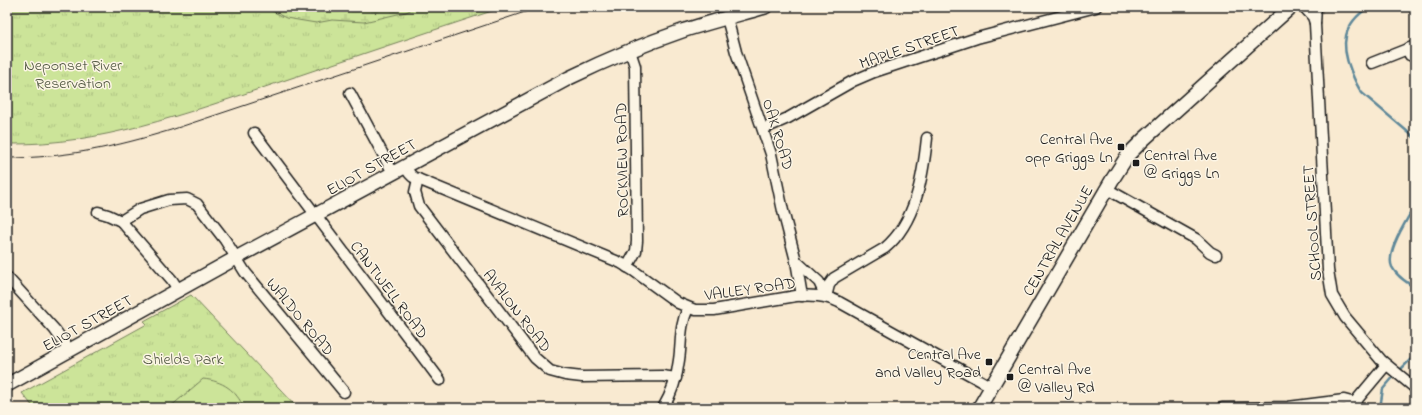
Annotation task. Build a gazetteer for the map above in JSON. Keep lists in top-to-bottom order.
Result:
{
  "streets": {
    "street": [
      "MAPLE STREET",
      "OAK ROAD",
      "ROCKVIEW ROAD",
      "ELIOT STREET",
      "SCHOOL STREET",
      "CENTRAL AVENUE",
      "VALLEY ROAD",
      "CANTWELL ROAD",
      "AVALON ROAD",
      "WALDO ROAD"
    ]
  },
  "crossings": [
    ["MAPLE STREET", "OAK ROAD"],
    ["OAK ROAD", "ELIOT STREET"],
    ["OAK ROAD", "VALLEY ROAD"],
    ["ROCKVIEW ROAD", "ELIOT STREET"],
    ["ROCKVIEW ROAD", "VALLEY ROAD"],
    ["ELIOT STREET", "VALLEY ROAD"],
    ["ELIOT STREET", "CANTWELL ROAD"],
    ["ELIOT STREET", "WALDO ROAD"],
    ["CENTRAL AVENUE", "VALLEY ROAD"],
    ["VALLEY ROAD", "AVALON ROAD"]
  ],
  "parks": ["Neponset River Reservation", "Shields Park"],
  "places": {
    "transit": [
      "Central Ave opp Griggs Ln",
      "Central Ave @ Griggs Ln",
      "Central Ave and Valley Road",
      "Central Ave @ Valley Rd"
    ]
  }
}
